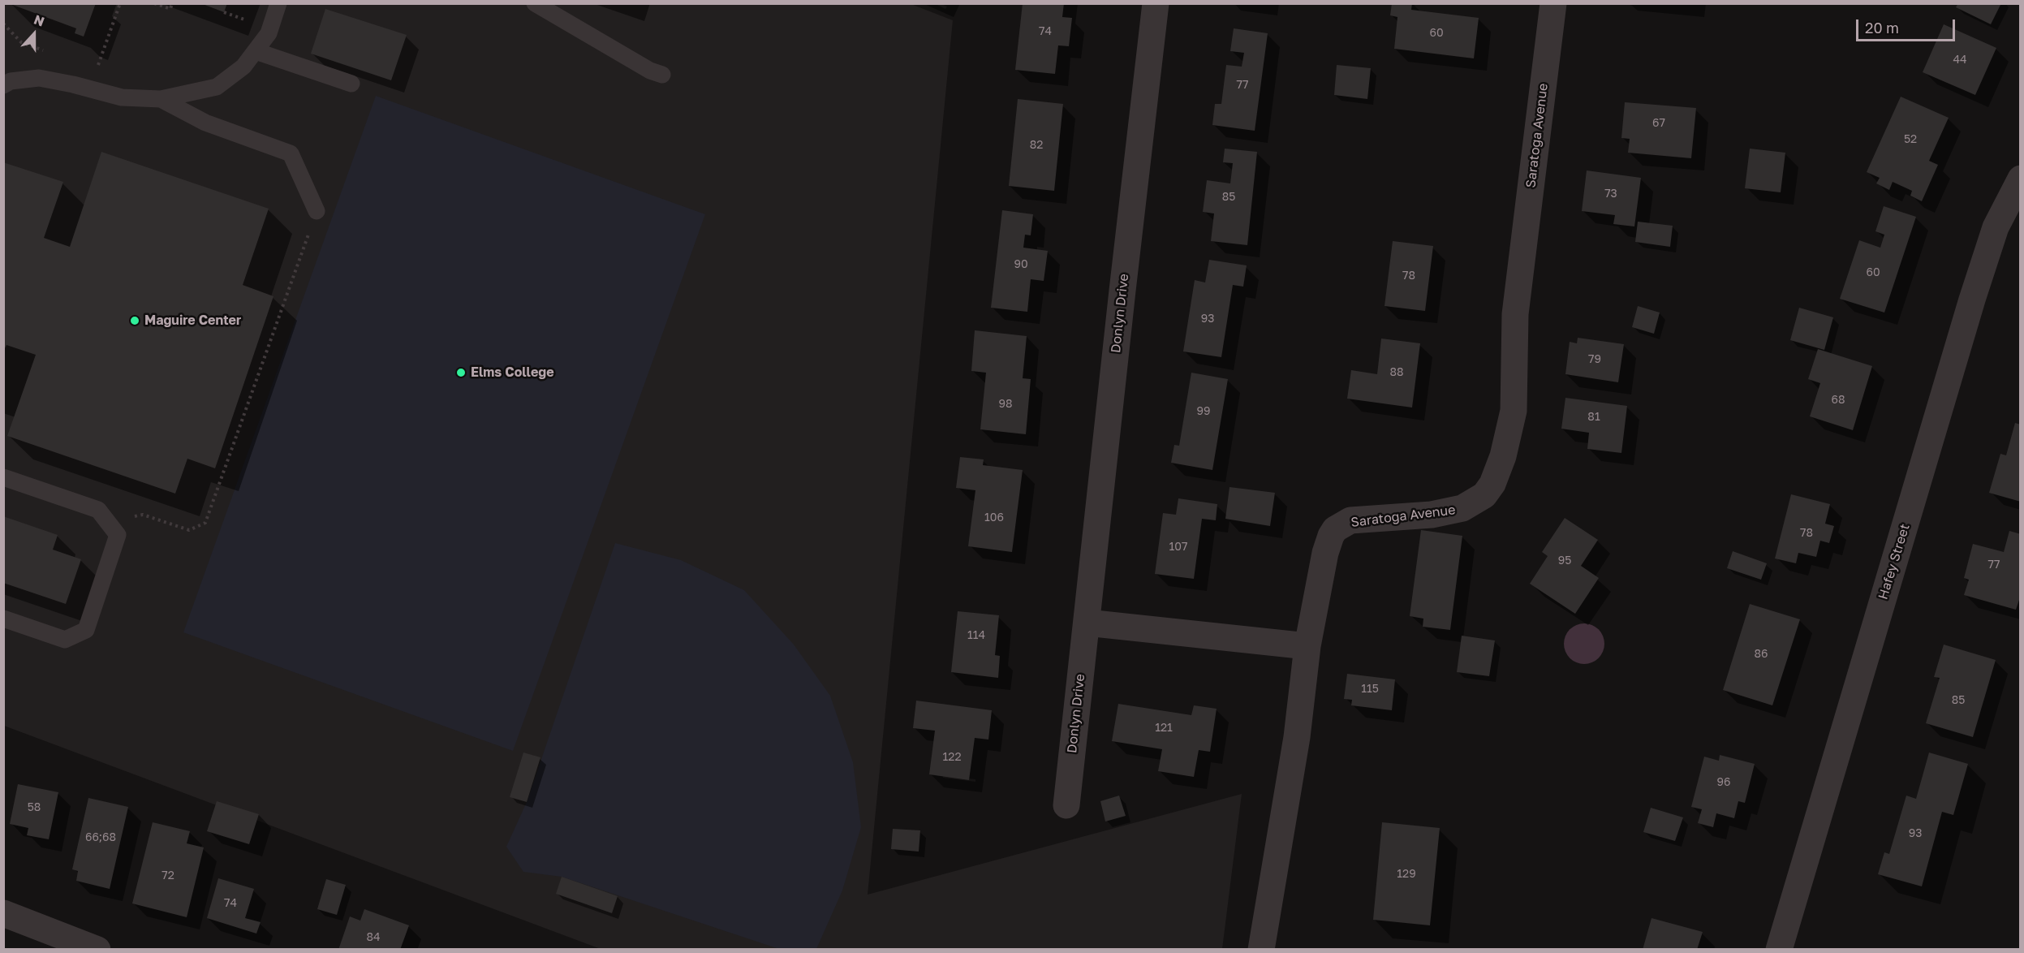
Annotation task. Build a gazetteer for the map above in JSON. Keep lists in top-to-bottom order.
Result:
{
  "streets": {
    "street": ["Saratoga Avenue", "Donlyn Drive", "Hafey Street"]
  },
  "places": ["Maguire Center", "Elms College"],
  "house_numbers": [
    "74",
    "60",
    "44",
    "77",
    "67",
    "52",
    "82",
    "73",
    "85",
    "90",
    "60",
    "78",
    "93",
    "79",
    "88",
    "68",
    "98",
    "99",
    "81",
    "106",
    "78",
    "107",
    "95",
    "77",
    "114",
    "86",
    "115",
    "85",
    "121",
    "122",
    "96",
    "58",
    "93",
    "66;68",
    "129",
    "72",
    "74",
    "84"
  ],
  "scale_bar": "20 m",
  "north": "top"
}
